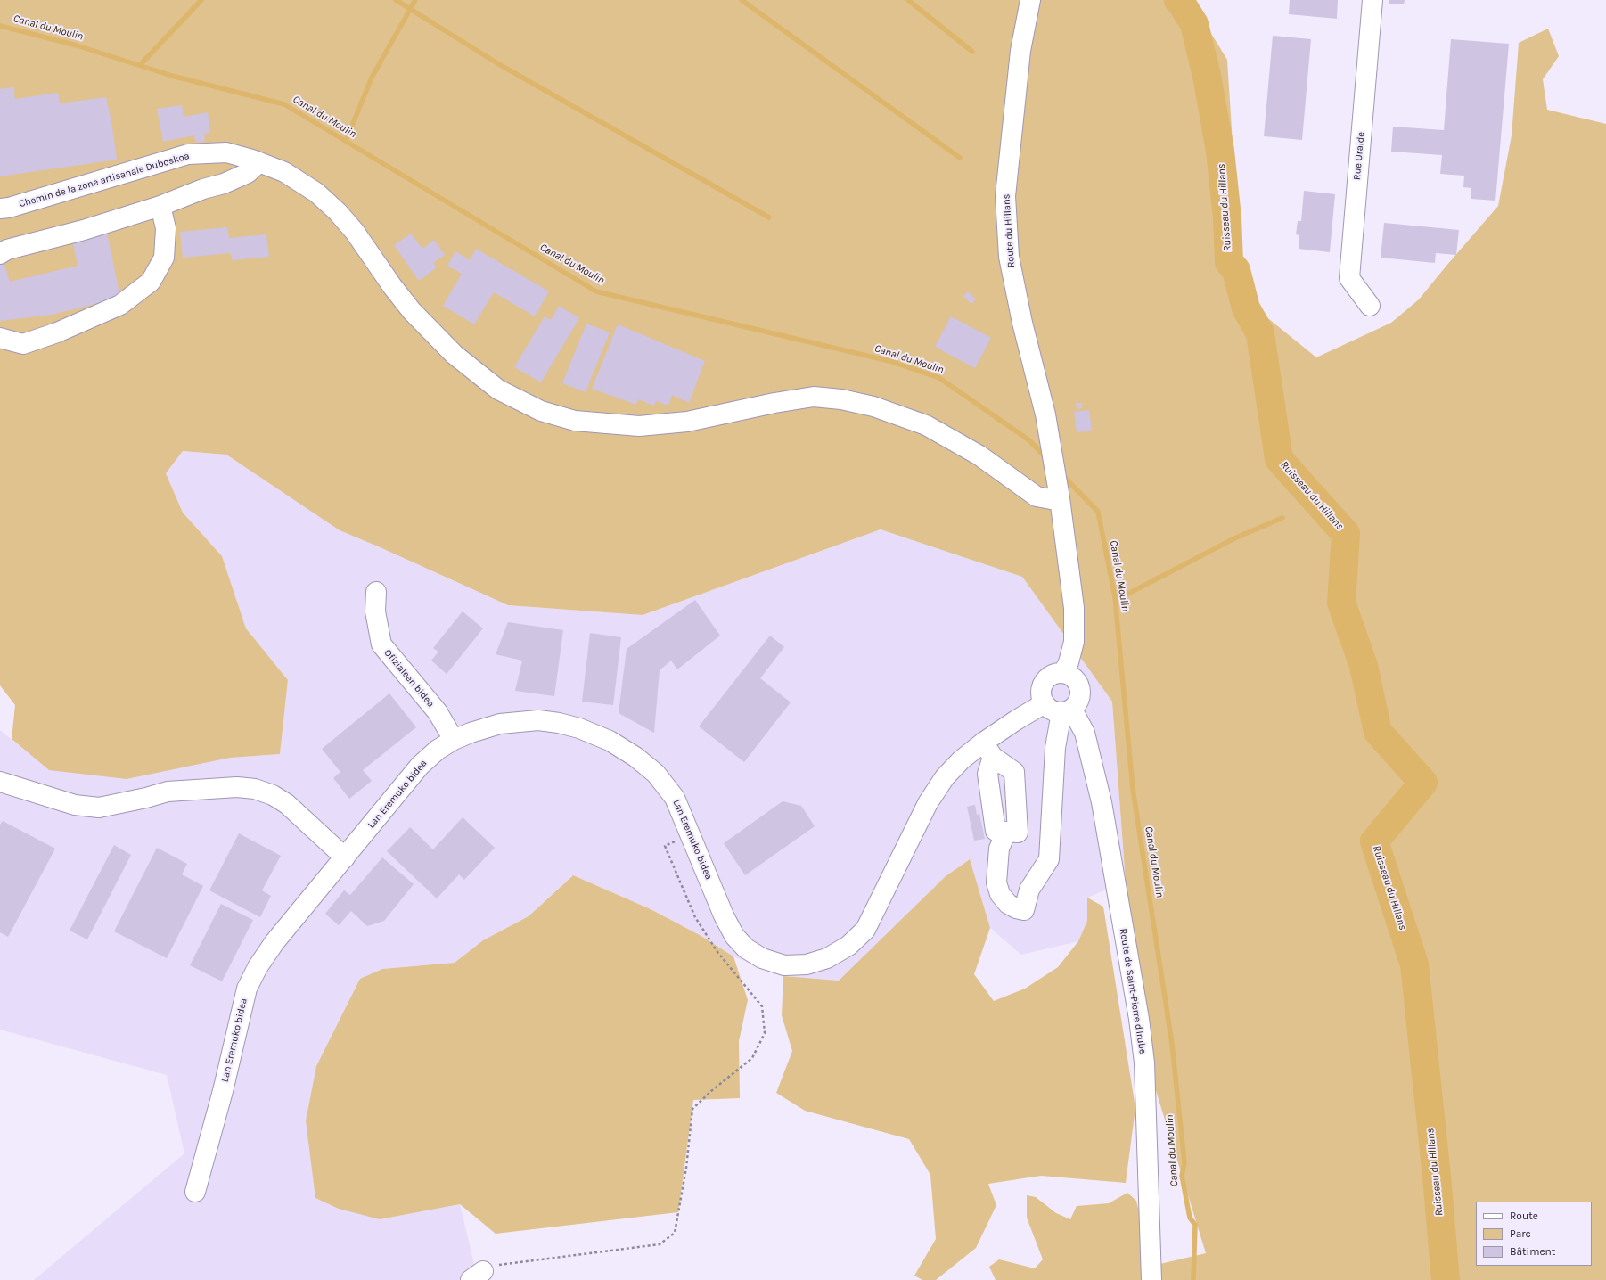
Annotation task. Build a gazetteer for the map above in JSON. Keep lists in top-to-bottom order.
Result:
{
  "streets": {
    "street": [
      "Rue Uralde",
      "Chemin de la zone artisanale Duboskoa",
      "Route du Hillans",
      "Ofizialeen bidea",
      "Lan Eremuko bidea",
      "Route de Saint-Pierre d'Irube"
    ]
  },
  "crossings": [
    ["Chemin de la zone artisanale Duboskoa", "Route du Hillans"],
    ["Ofizialeen bidea", "Lan Eremuko bidea"],
    ["Lan Eremuko bidea", "Route de Saint-Pierre d'Irube"]
  ],
  "water": ["Canal du Moulin", "Ruisseau du Hillans"],
  "legend": ["Route", "Parc", "Bâtiment"]
}
